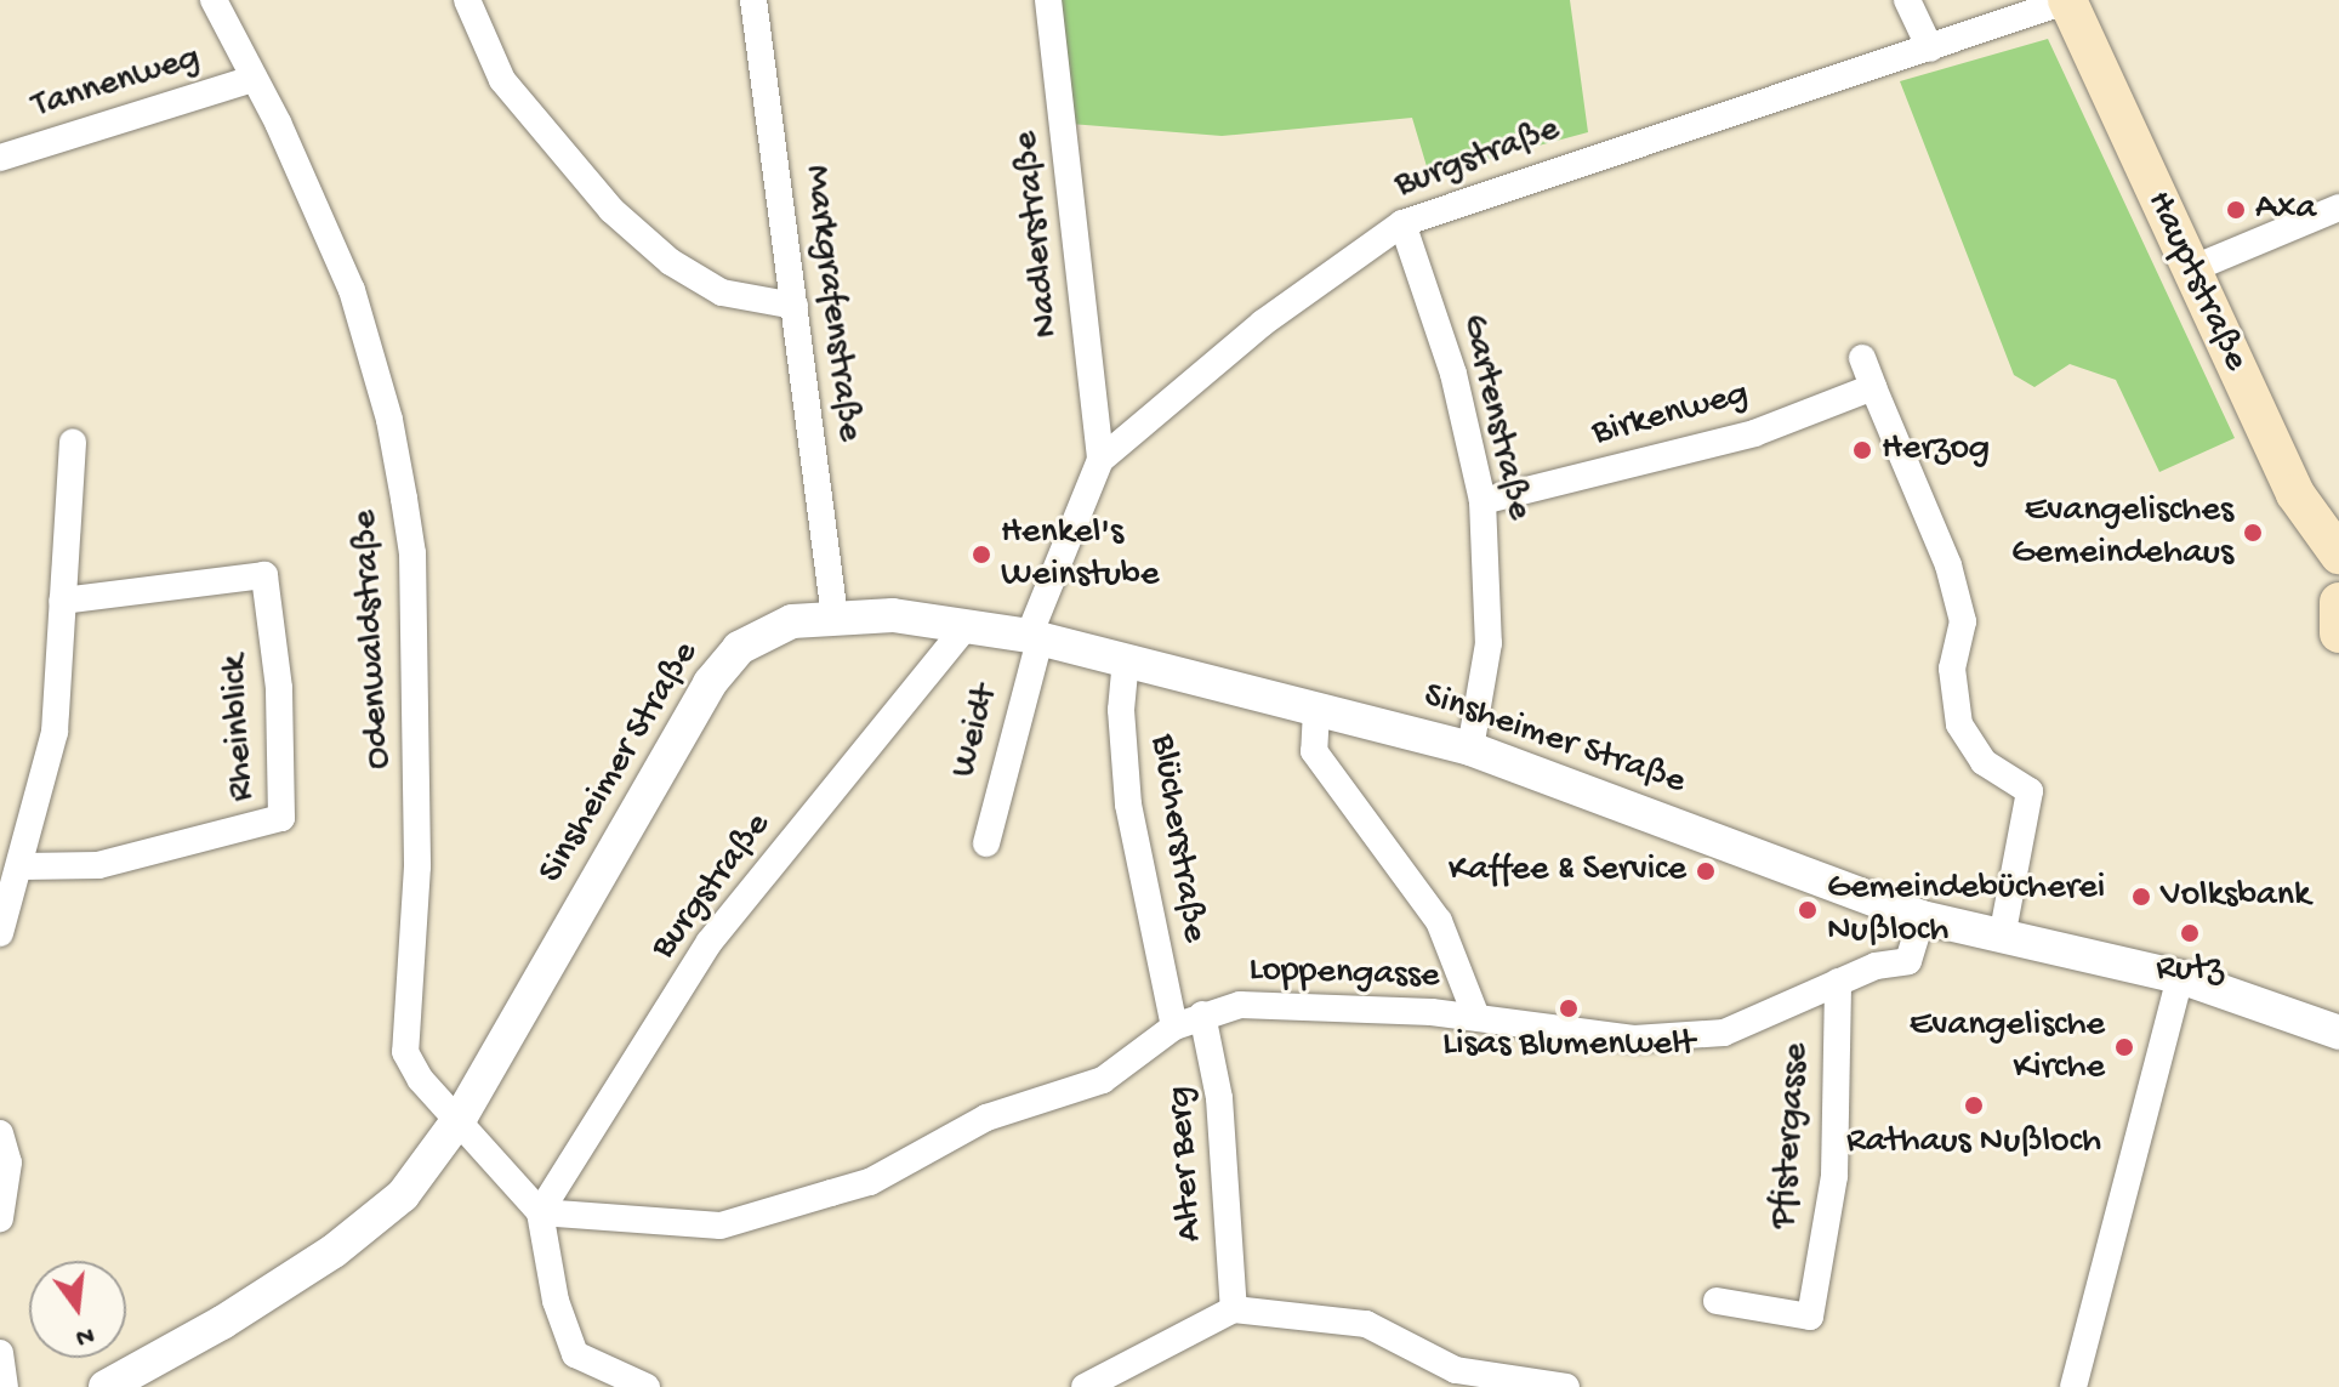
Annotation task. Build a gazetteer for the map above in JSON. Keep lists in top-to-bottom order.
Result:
{
  "streets": {
    "main road": ["Hauptstraße"],
    "street": [
      "Tannenweg",
      "Burgstraße",
      "Nadlerstraße",
      "Markgrafenstraße",
      "Birkenweg",
      "Gartenstraße",
      "Odenwaldstraße",
      "Rheinblick",
      "Weidt",
      "Sinsheimer Straße",
      "Blücherstraße",
      "Loppengasse",
      "Pfistergasse",
      "Alter Berg"
    ]
  },
  "crossings": [
    ["Tannenweg", "Odenwaldstraße"],
    ["Burgstraße", "Nadlerstraße"],
    ["Burgstraße", "Hauptstraße"],
    ["Burgstraße", "Gartenstraße"],
    ["Burgstraße", "Weidt"],
    ["Burgstraße", "Sinsheimer Straße"],
    ["Burgstraße", "Loppengasse"],
    ["Markgrafenstraße", "Sinsheimer Straße"],
    ["Birkenweg", "Gartenstraße"],
    ["Gartenstraße", "Sinsheimer Straße"],
    ["Odenwaldstraße", "Sinsheimer Straße"],
    ["Weidt", "Sinsheimer Straße"],
    ["Sinsheimer Straße", "Blücherstraße"],
    ["Sinsheimer Straße", "Loppengasse"],
    ["Blücherstraße", "Loppengasse"],
    ["Loppengasse", "Pfistergasse"],
    ["Loppengasse", "Alter Berg"]
  ],
  "places": [
    "Axa",
    "Herzog",
    "Evangelisches Gemeindehaus",
    "Henkel's Weinstube",
    "Kaffee & Service",
    "Volksbank",
    "Gemeindebücherei Nußloch",
    "Rutz",
    "Lisas Blumenwelt",
    "Evangelische Kirche",
    "Rathaus Nußloch"
  ],
  "north": "bottom"
}
